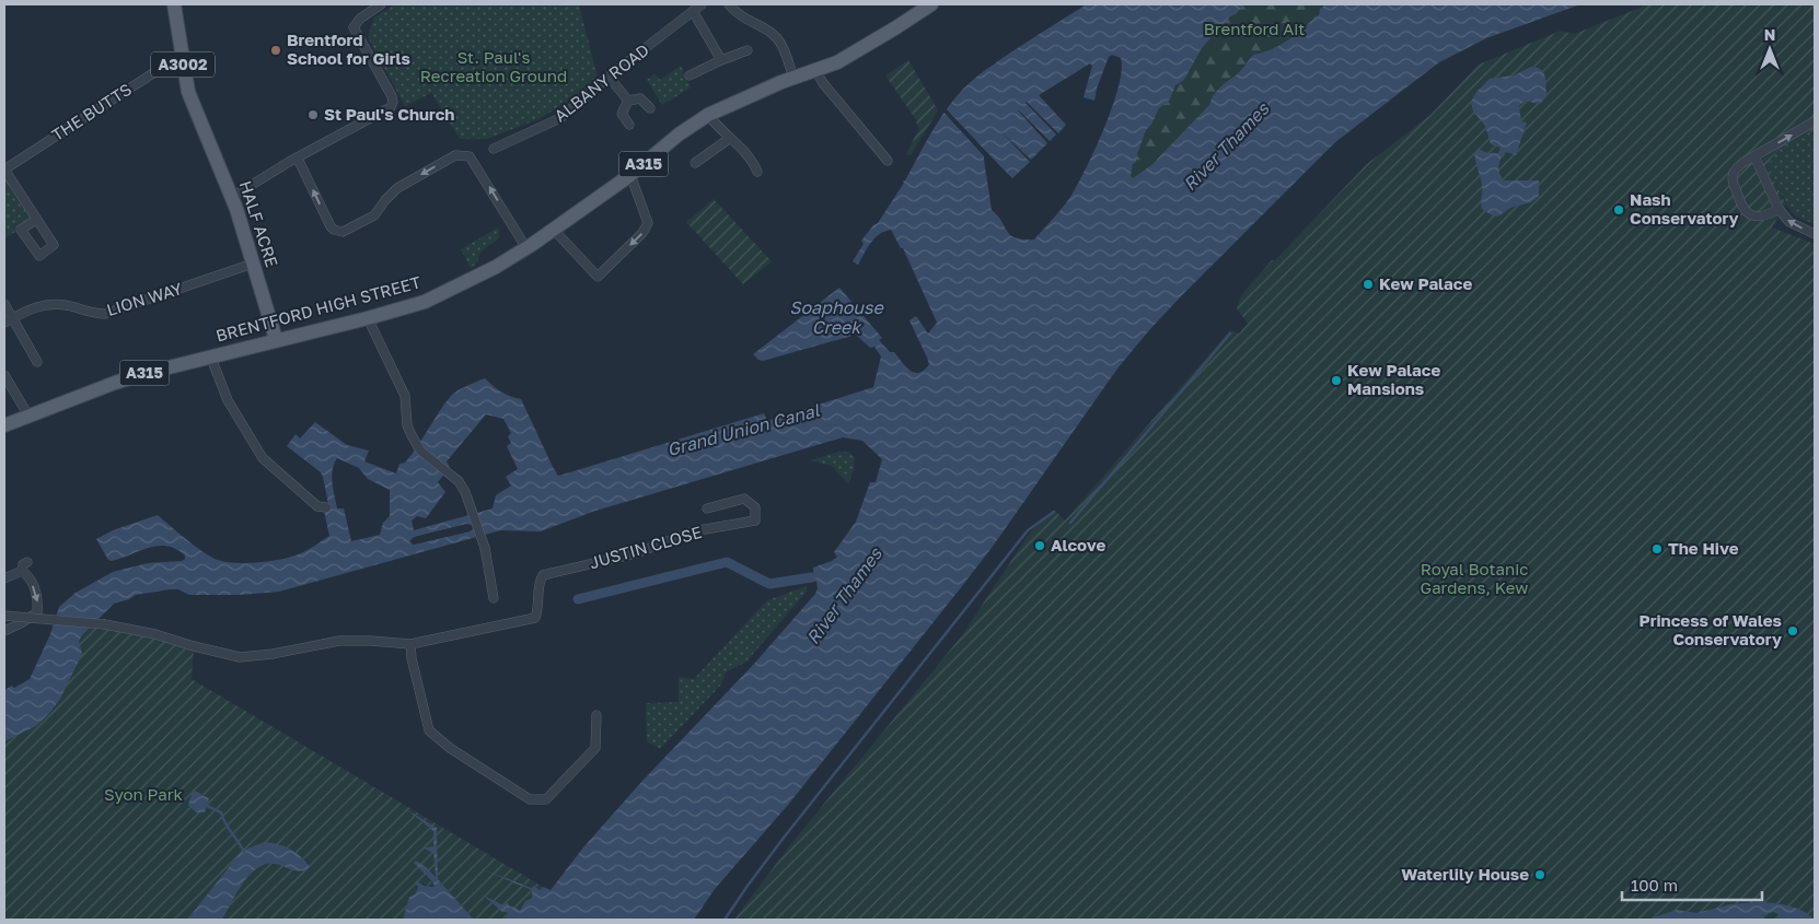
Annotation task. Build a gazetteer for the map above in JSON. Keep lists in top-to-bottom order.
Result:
{
  "streets": {
    "main road": [
      "A3002",
      "A315",
      "HALF ACRE",
      "BRENTFORD HIGH STREET"
    ],
    "street": [
      "ALBANY ROAD",
      "THE BUTTS",
      "LION WAY",
      "JUSTIN CLOSE"
    ]
  },
  "crossings": [
    ["A3002", "THE BUTTS"],
    ["A3002", "HALF ACRE"],
    ["THE BUTTS", "HALF ACRE"],
    ["HALF ACRE", "LION WAY"],
    ["HALF ACRE", "BRENTFORD HIGH STREET"]
  ],
  "water": ["River Thames", "Soaphouse Creek", "Grand Union Canal"],
  "parks": [
    "Brentford Ait",
    "St. Paul's Recreation Ground",
    "Royal Botanic Gardens, Kew",
    "Syon Park"
  ],
  "places": [
    "Brentford School for Girls",
    "St Paul's Church",
    "Nash Conservatory",
    "Kew Palace",
    "Kew Palace Mansions",
    "Alcove",
    "The Hive",
    "Princess of Wales Conservatory",
    "Waterlily House"
  ],
  "scale_bar": "100 m",
  "north": "top"
}
